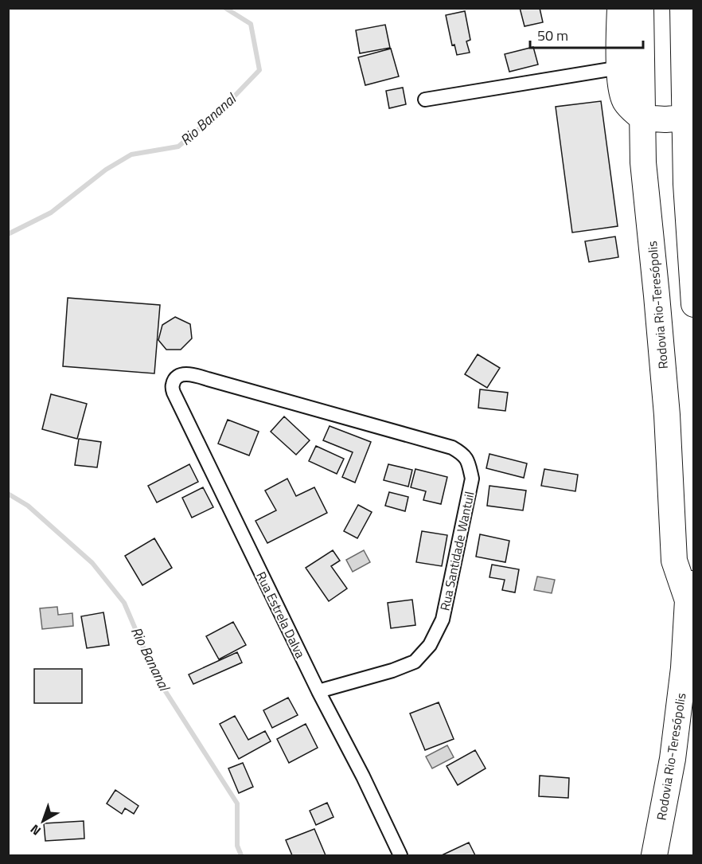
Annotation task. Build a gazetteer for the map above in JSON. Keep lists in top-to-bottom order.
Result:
{
  "streets": {
    "highway": ["Rodovia Rio-Teresópolis"],
    "street": ["Rua Santidade Wantuil", "Rua Estrela Dalva"]
  },
  "crossings": [
    ["Rua Santidade Wantuil", "Rua Estrela Dalva"]
  ],
  "water": ["Rio Bananal"],
  "scale_bar": "50 m",
  "north": "bottom left"
}
